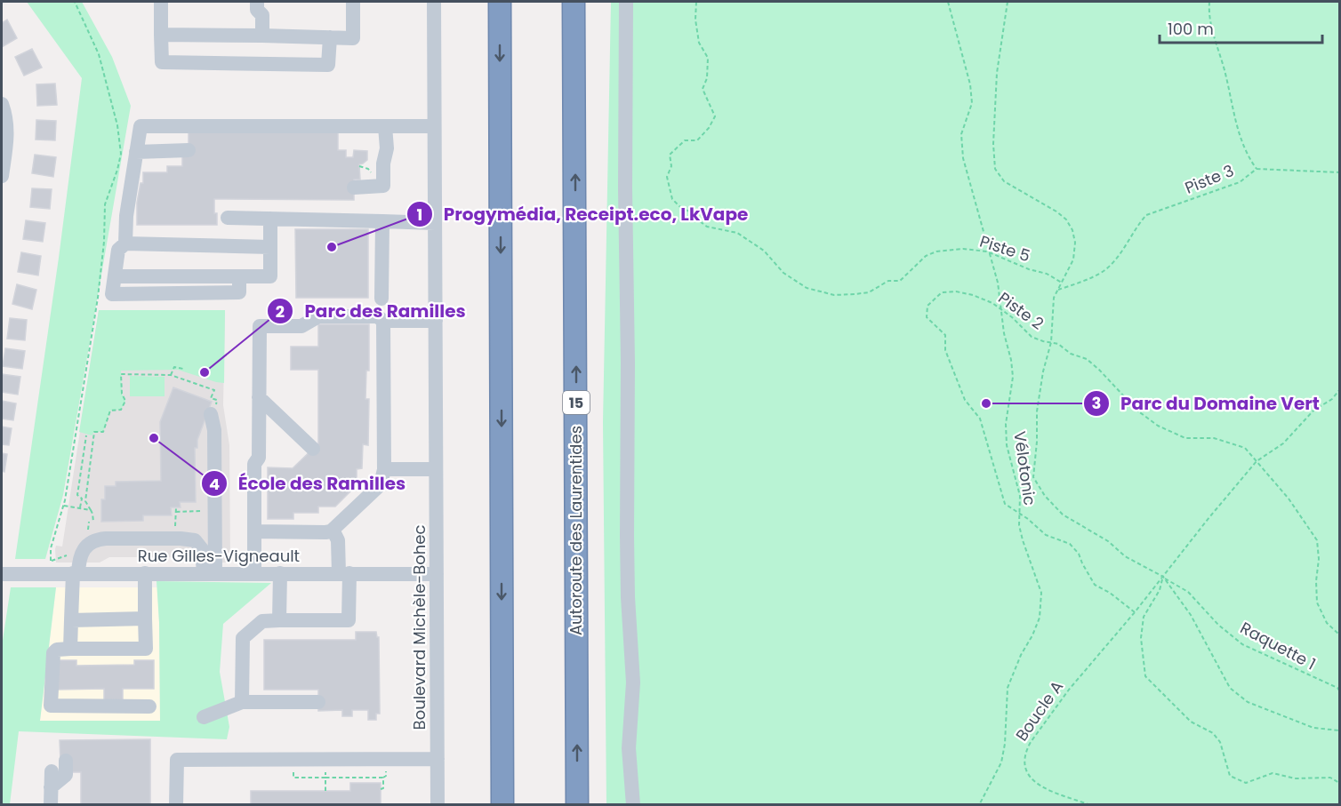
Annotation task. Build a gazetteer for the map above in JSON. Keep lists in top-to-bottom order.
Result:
{
  "streets": {
    "highway": ["15", "Autoroute des Laurentides"],
    "street": ["Rue Gilles-Vigneault", "Boulevard Michèle-Bohec"],
    "path": [
      "Piste 3",
      "Piste 5",
      "Piste 2",
      "Vélotonic",
      "Raquette 1",
      "Boucle A"
    ]
  },
  "crossings": [
    ["Piste 3", "Raquette 1"],
    ["Piste 5", "Vélotonic"],
    ["Piste 5", "Raquette 1"],
    ["Piste 2", "Vélotonic"],
    ["Piste 2", "Raquette 1"],
    ["Piste 2", "Boucle A"],
    ["Rue Gilles-Vigneault", "Boulevard Michèle-Bohec"],
    ["Raquette 1", "Boucle A"]
  ],
  "places": [
    "Progymédia, Receipt.eco, LkVape",
    "Parc des Ramilles",
    "Parc du Domaine Vert",
    "École des Ramilles"
  ],
  "scale_bar": "100 m"
}
